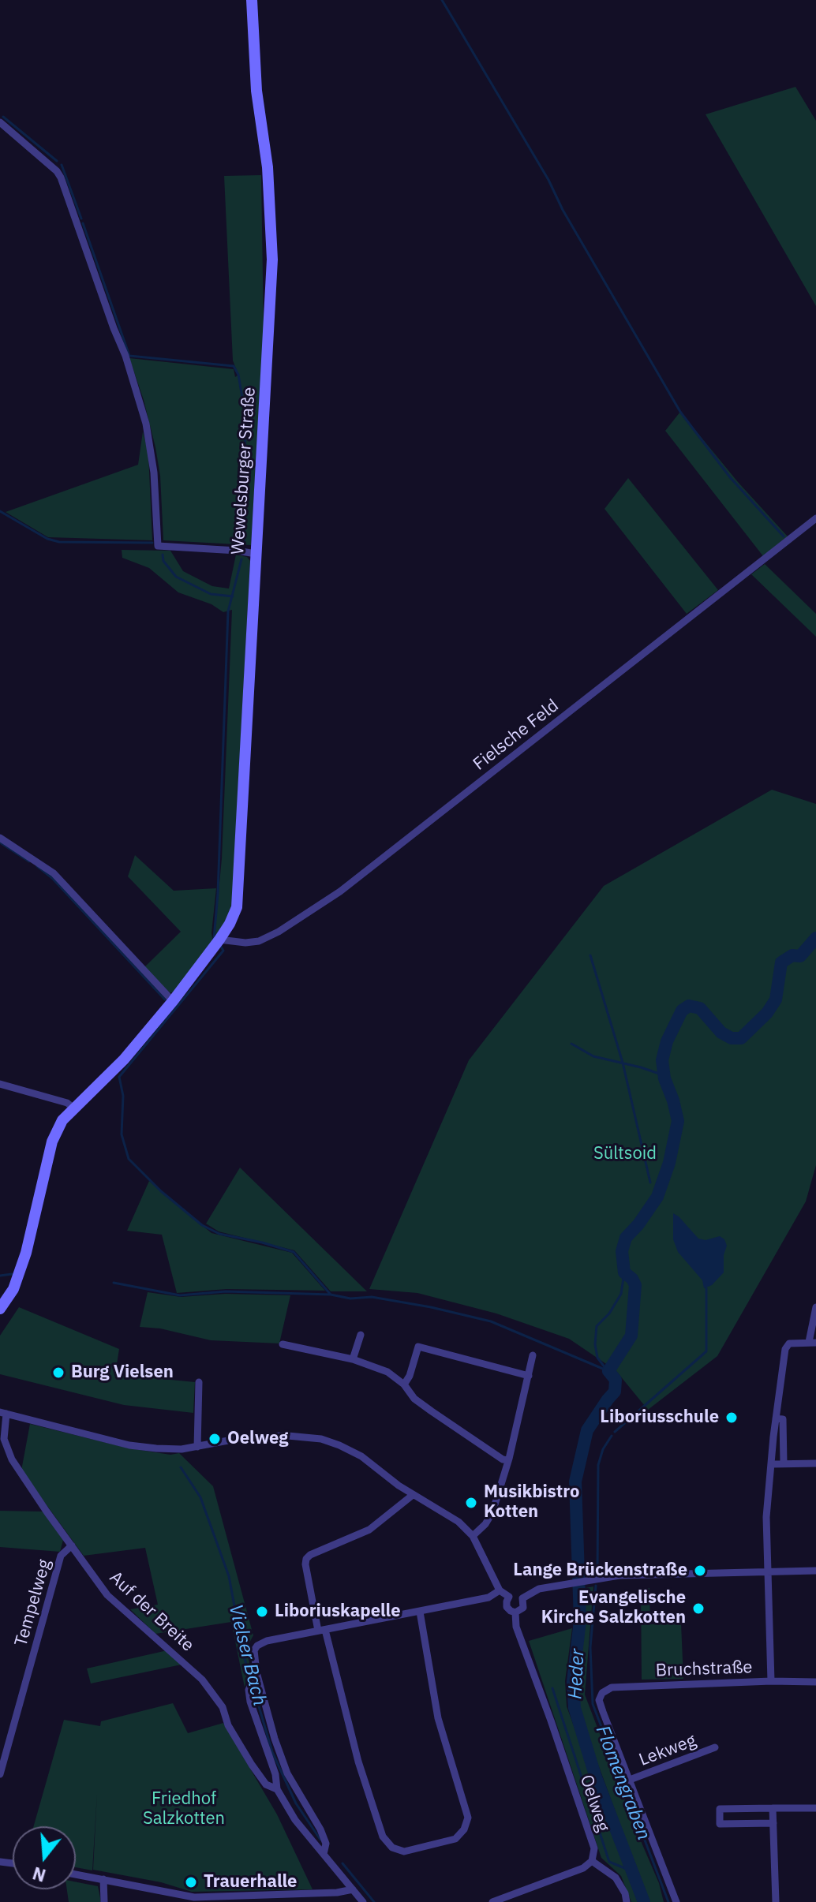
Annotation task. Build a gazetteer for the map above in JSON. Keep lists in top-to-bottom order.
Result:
{
  "streets": {
    "main road": ["Wewelsburger Straße"],
    "street": [
      "Fielsche Feld",
      "Tempelweg",
      "Auf der Breite",
      "Bruchstraße",
      "Lekweg",
      "Oelweg"
    ]
  },
  "crossings": [
    ["Wewelsburger Straße", "Fielsche Feld"],
    ["Tempelweg", "Auf der Breite"],
    ["Bruchstraße", "Lekweg"]
  ],
  "water": ["Vielser Bach", "Heder", "Flomengraben"],
  "parks": ["Sültsoid", "Friedhof Salzkotten"],
  "places": [
    "Burg Vielsen",
    "Liboriusschule",
    "Oelweg",
    "Musikbistro Kotten",
    "Lange Brückenstraße",
    "Evangelische Kirche Salzkotten",
    "Liboriuskapelle",
    "Trauerhalle"
  ],
  "north": "bottom"
}
